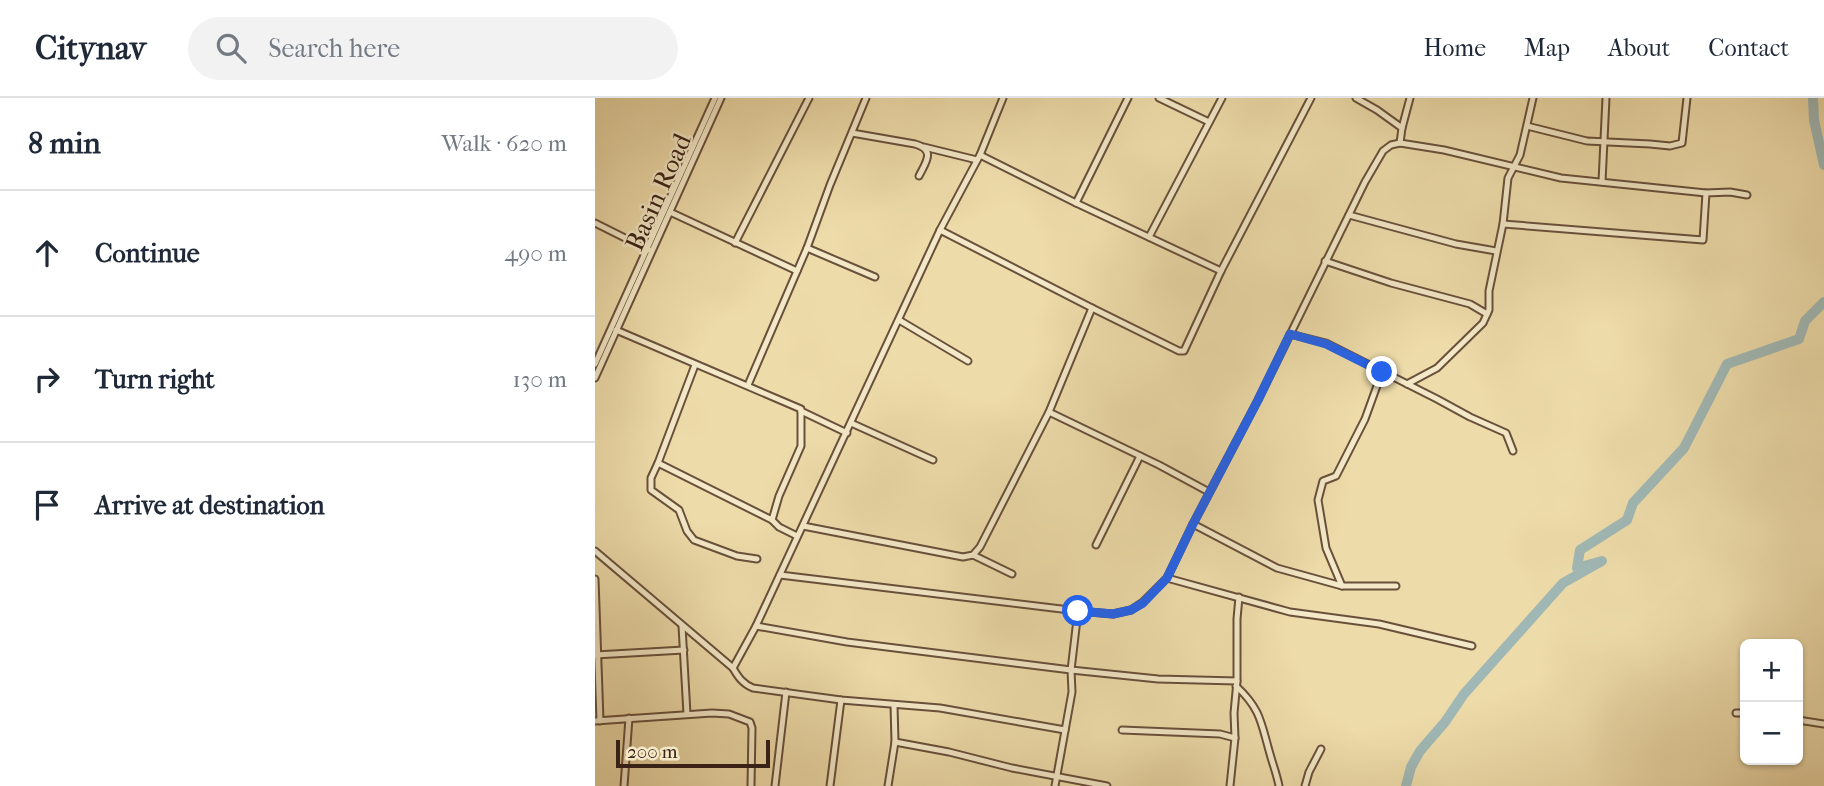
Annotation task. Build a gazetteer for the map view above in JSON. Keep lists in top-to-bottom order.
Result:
{
  "streets": {
    "street": ["Basin Road"]
  },
  "scale_bar": "200 m",
  "page": {
    "header": "Citynav",
    "search": "Search here",
    "nav": [
      "Home",
      "Map",
      "About",
      "Contact"
    ],
    "heading": ["8 min", "Walk · 620 m"],
    "list": [
      ["Continue", "490 m"],
      ["Turn right", "130 m"],
      "Arrive at destination"
    ],
    "map_buttons": ["+", "−"],
    "scale": "200 m"
  }
}
